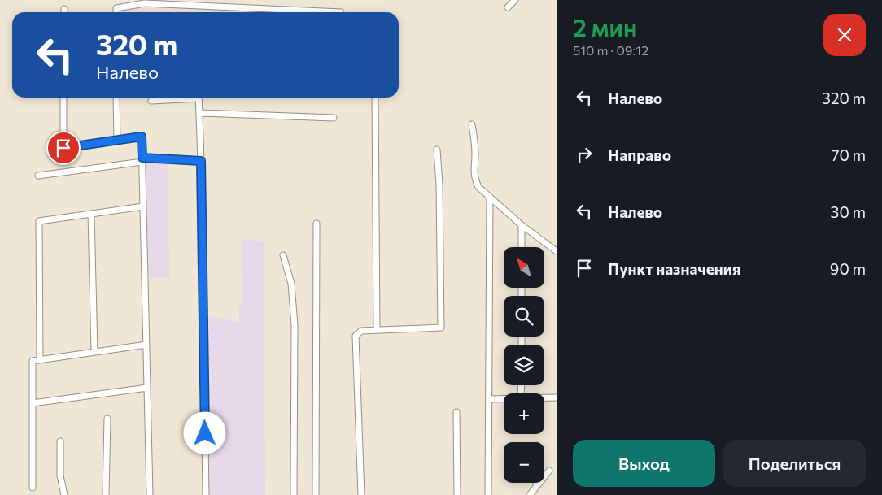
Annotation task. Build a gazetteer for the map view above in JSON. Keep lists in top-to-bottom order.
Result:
{
  "north": "top left",
  "page": {
    "heading": ["2 мин", "510 m · 09:12"],
    "turn": ["320 m", "Налево"],
    "list": [
      {
        "name": "Налево",
        "value": "320 m"
      },
      {
        "name": "Направо",
        "value": "70 m"
      },
      {
        "name": "Налево",
        "value": "30 m"
      },
      {
        "name": "Пункт назначения",
        "value": "90 m"
      }
    ],
    "map_buttons": ["+", "−"],
    "buttons": ["Выход", "Поделиться"]
  }
}
